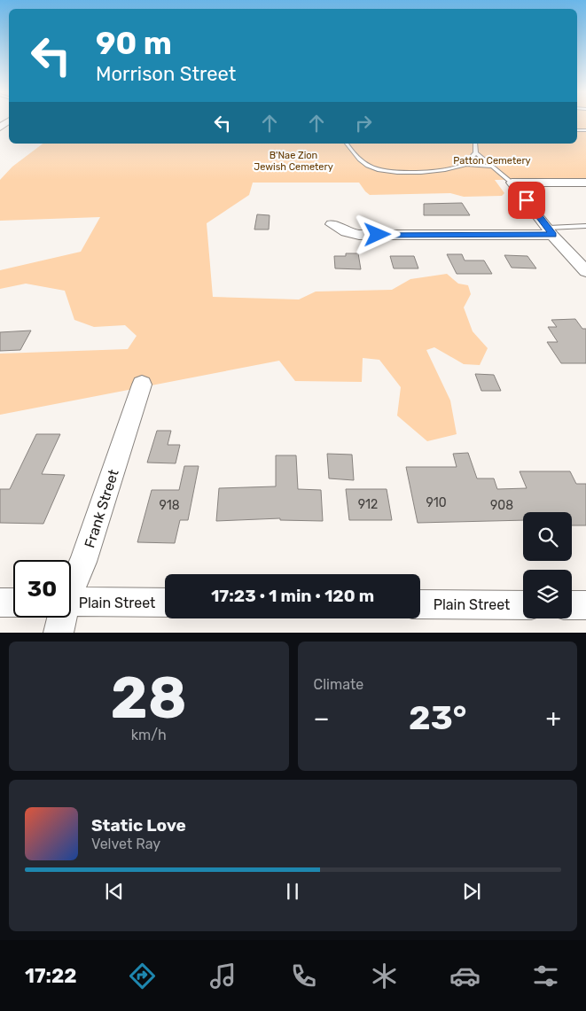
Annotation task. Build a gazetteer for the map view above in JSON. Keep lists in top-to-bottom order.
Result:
{
  "streets": {
    "street": ["Frank Street", "Plain Street"]
  },
  "parks": ["B'Nae Zion Jewish Cemetery", "Patton Cemetery"],
  "house_numbers": [
    "910",
    "912",
    "918",
    "908"
  ],
  "page": {
    "turn": ["90 m", "Morrison Street"],
    "limit": "30",
    "trip": "17:23 · 1 min · 120 m",
    "tile": [
      ["28", "km/h"],
      "Climate"
    ],
    "heat": ["−", "23°", "+"],
    "song": ["Static Love", "Velvet Ray"],
    "tabs": "17:22"
  }
}
